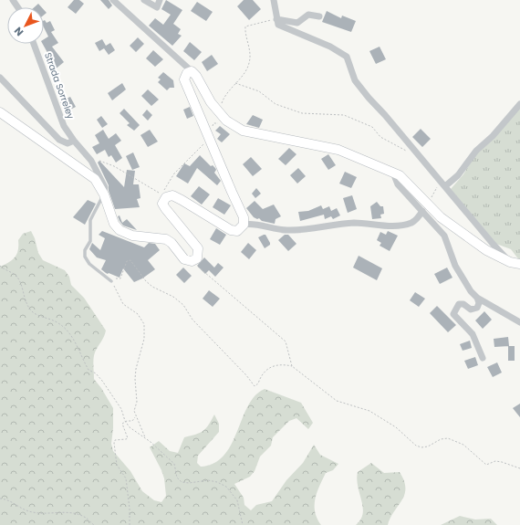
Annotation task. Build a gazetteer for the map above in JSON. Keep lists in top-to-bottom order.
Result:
{
  "streets": {
    "street": ["Strada Sorreley"]
  },
  "north": "bottom left"
}
